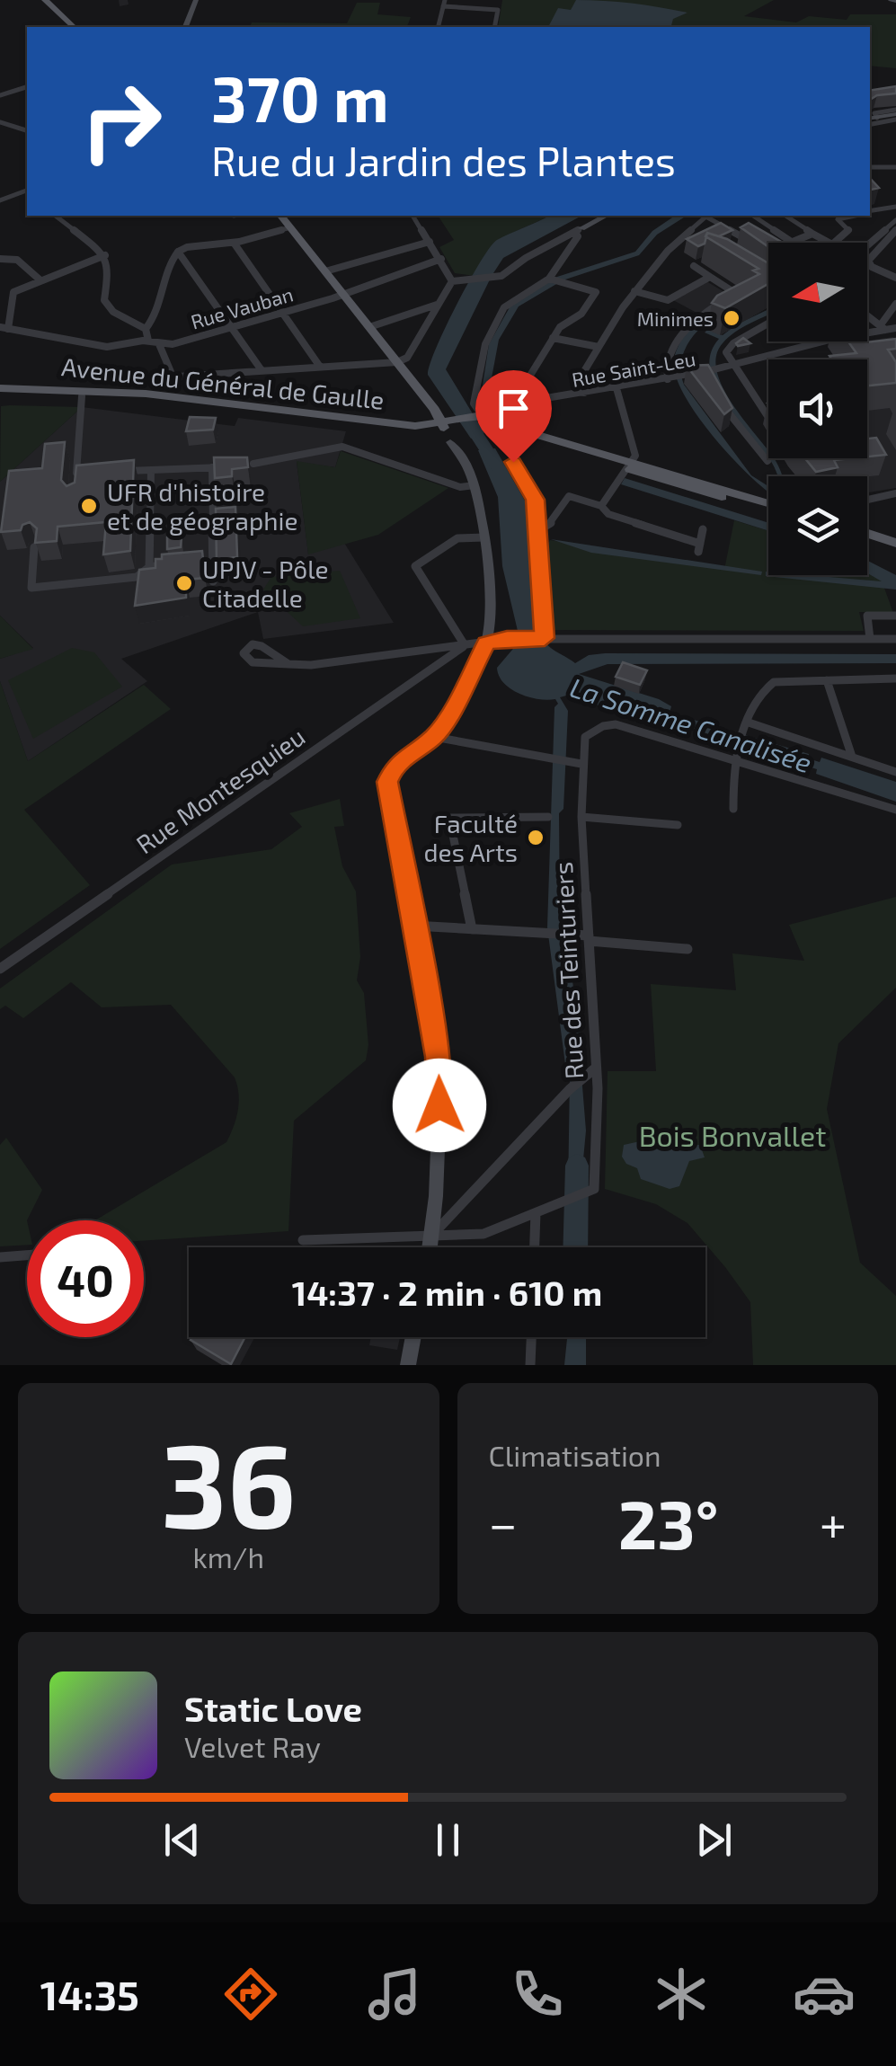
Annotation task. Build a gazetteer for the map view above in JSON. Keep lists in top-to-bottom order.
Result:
{
  "streets": {
    "main road": ["Avenue du Général de Gaulle"],
    "street": [
      "Rue Vauban",
      "Rue Saint-Leu",
      "Rue Montesquieu",
      "Rue des Teinturiers"
    ]
  },
  "crossings": [
    ["Rue Saint-Leu", "Avenue du Général de Gaulle"]
  ],
  "water": ["La Somme Canalisée"],
  "parks": ["Bois Bonvallet"],
  "places": [
    "Minimes",
    "UFR d'histoire et de géographie",
    "UPJV - Pôle Citadelle",
    "Faculté des Arts"
  ],
  "north": "left",
  "page": {
    "turn": ["370 m", "Rue du Jardin des Plantes"],
    "limit": "40",
    "trip": "14:37 · 2 min · 610 m",
    "tile": [
      ["36", "km/h"],
      "Climatisation"
    ],
    "heat": ["−", "23°", "+"],
    "song": ["Static Love", "Velvet Ray"],
    "tabs": "14:35"
  }
}
